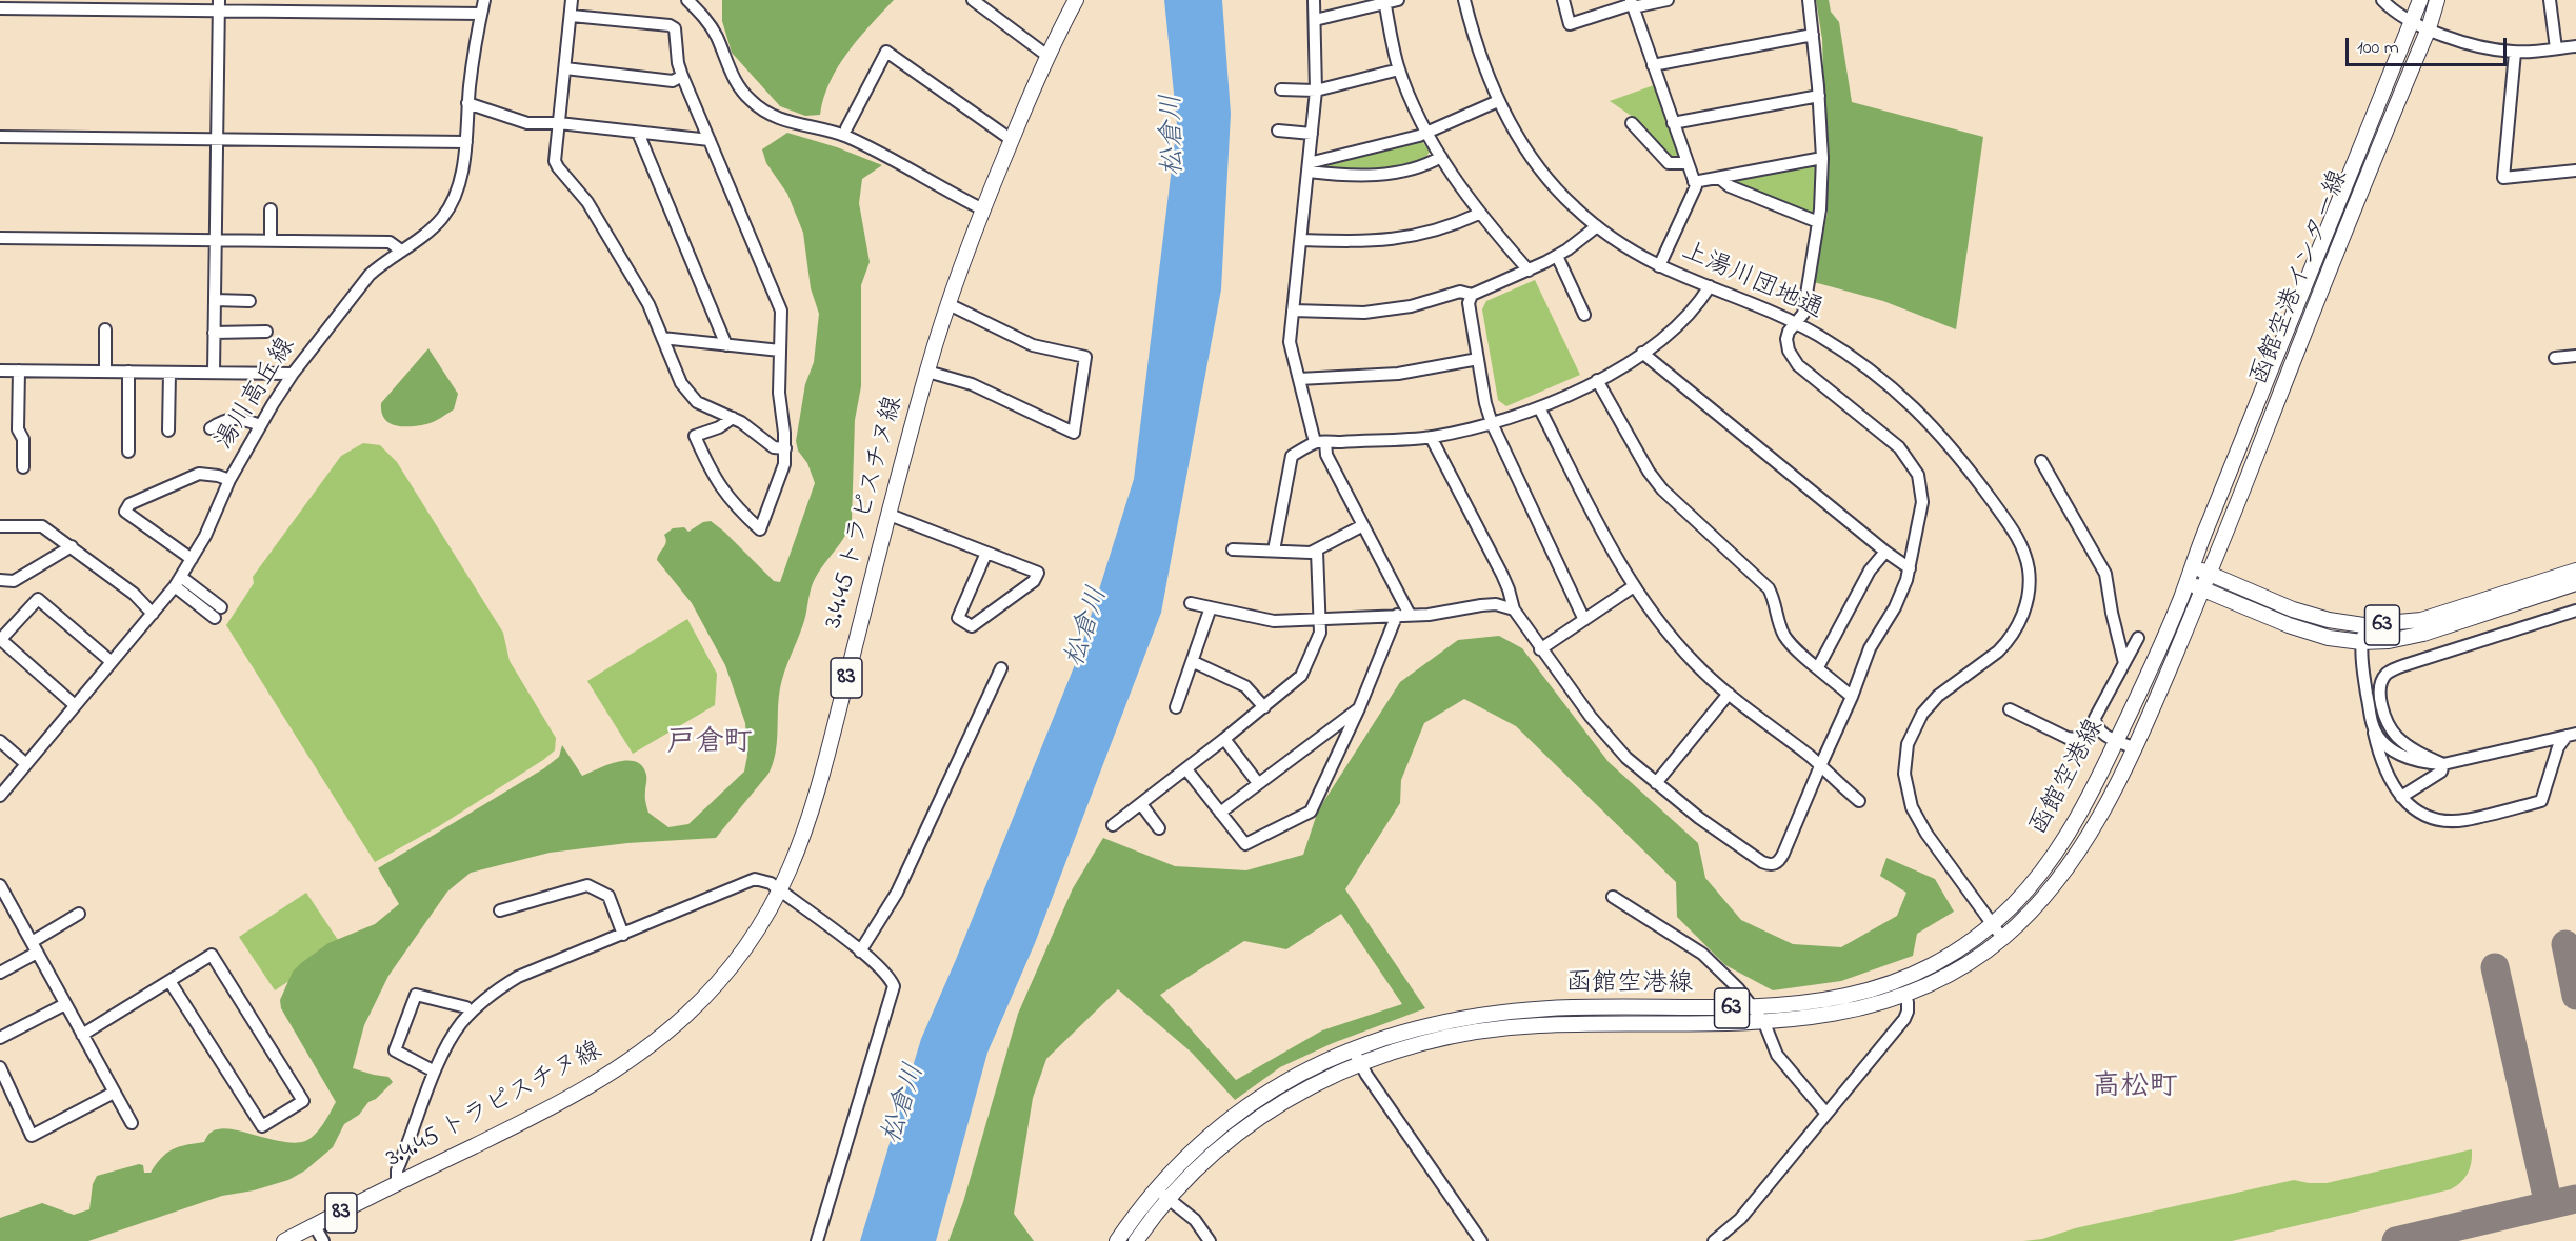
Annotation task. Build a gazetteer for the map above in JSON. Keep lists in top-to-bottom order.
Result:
{
  "streets": {
    "main road": [
      "函館空港インター線",
      "3.4.45 トラピスチヌ線",
      "63",
      "83",
      "函館空港線"
    ],
    "street": ["上湯川団地通", "湯川高丘線"]
  },
  "crossings": [
    ["函館空港インター線", "63"],
    ["函館空港インター線", "函館空港線"],
    ["上湯川団地通", "函館空港線"],
    ["63", "函館空港線"]
  ],
  "districts": ["戸倉町", "高松町"],
  "water": ["松倉川"],
  "scale_bar": "100 m"
}
